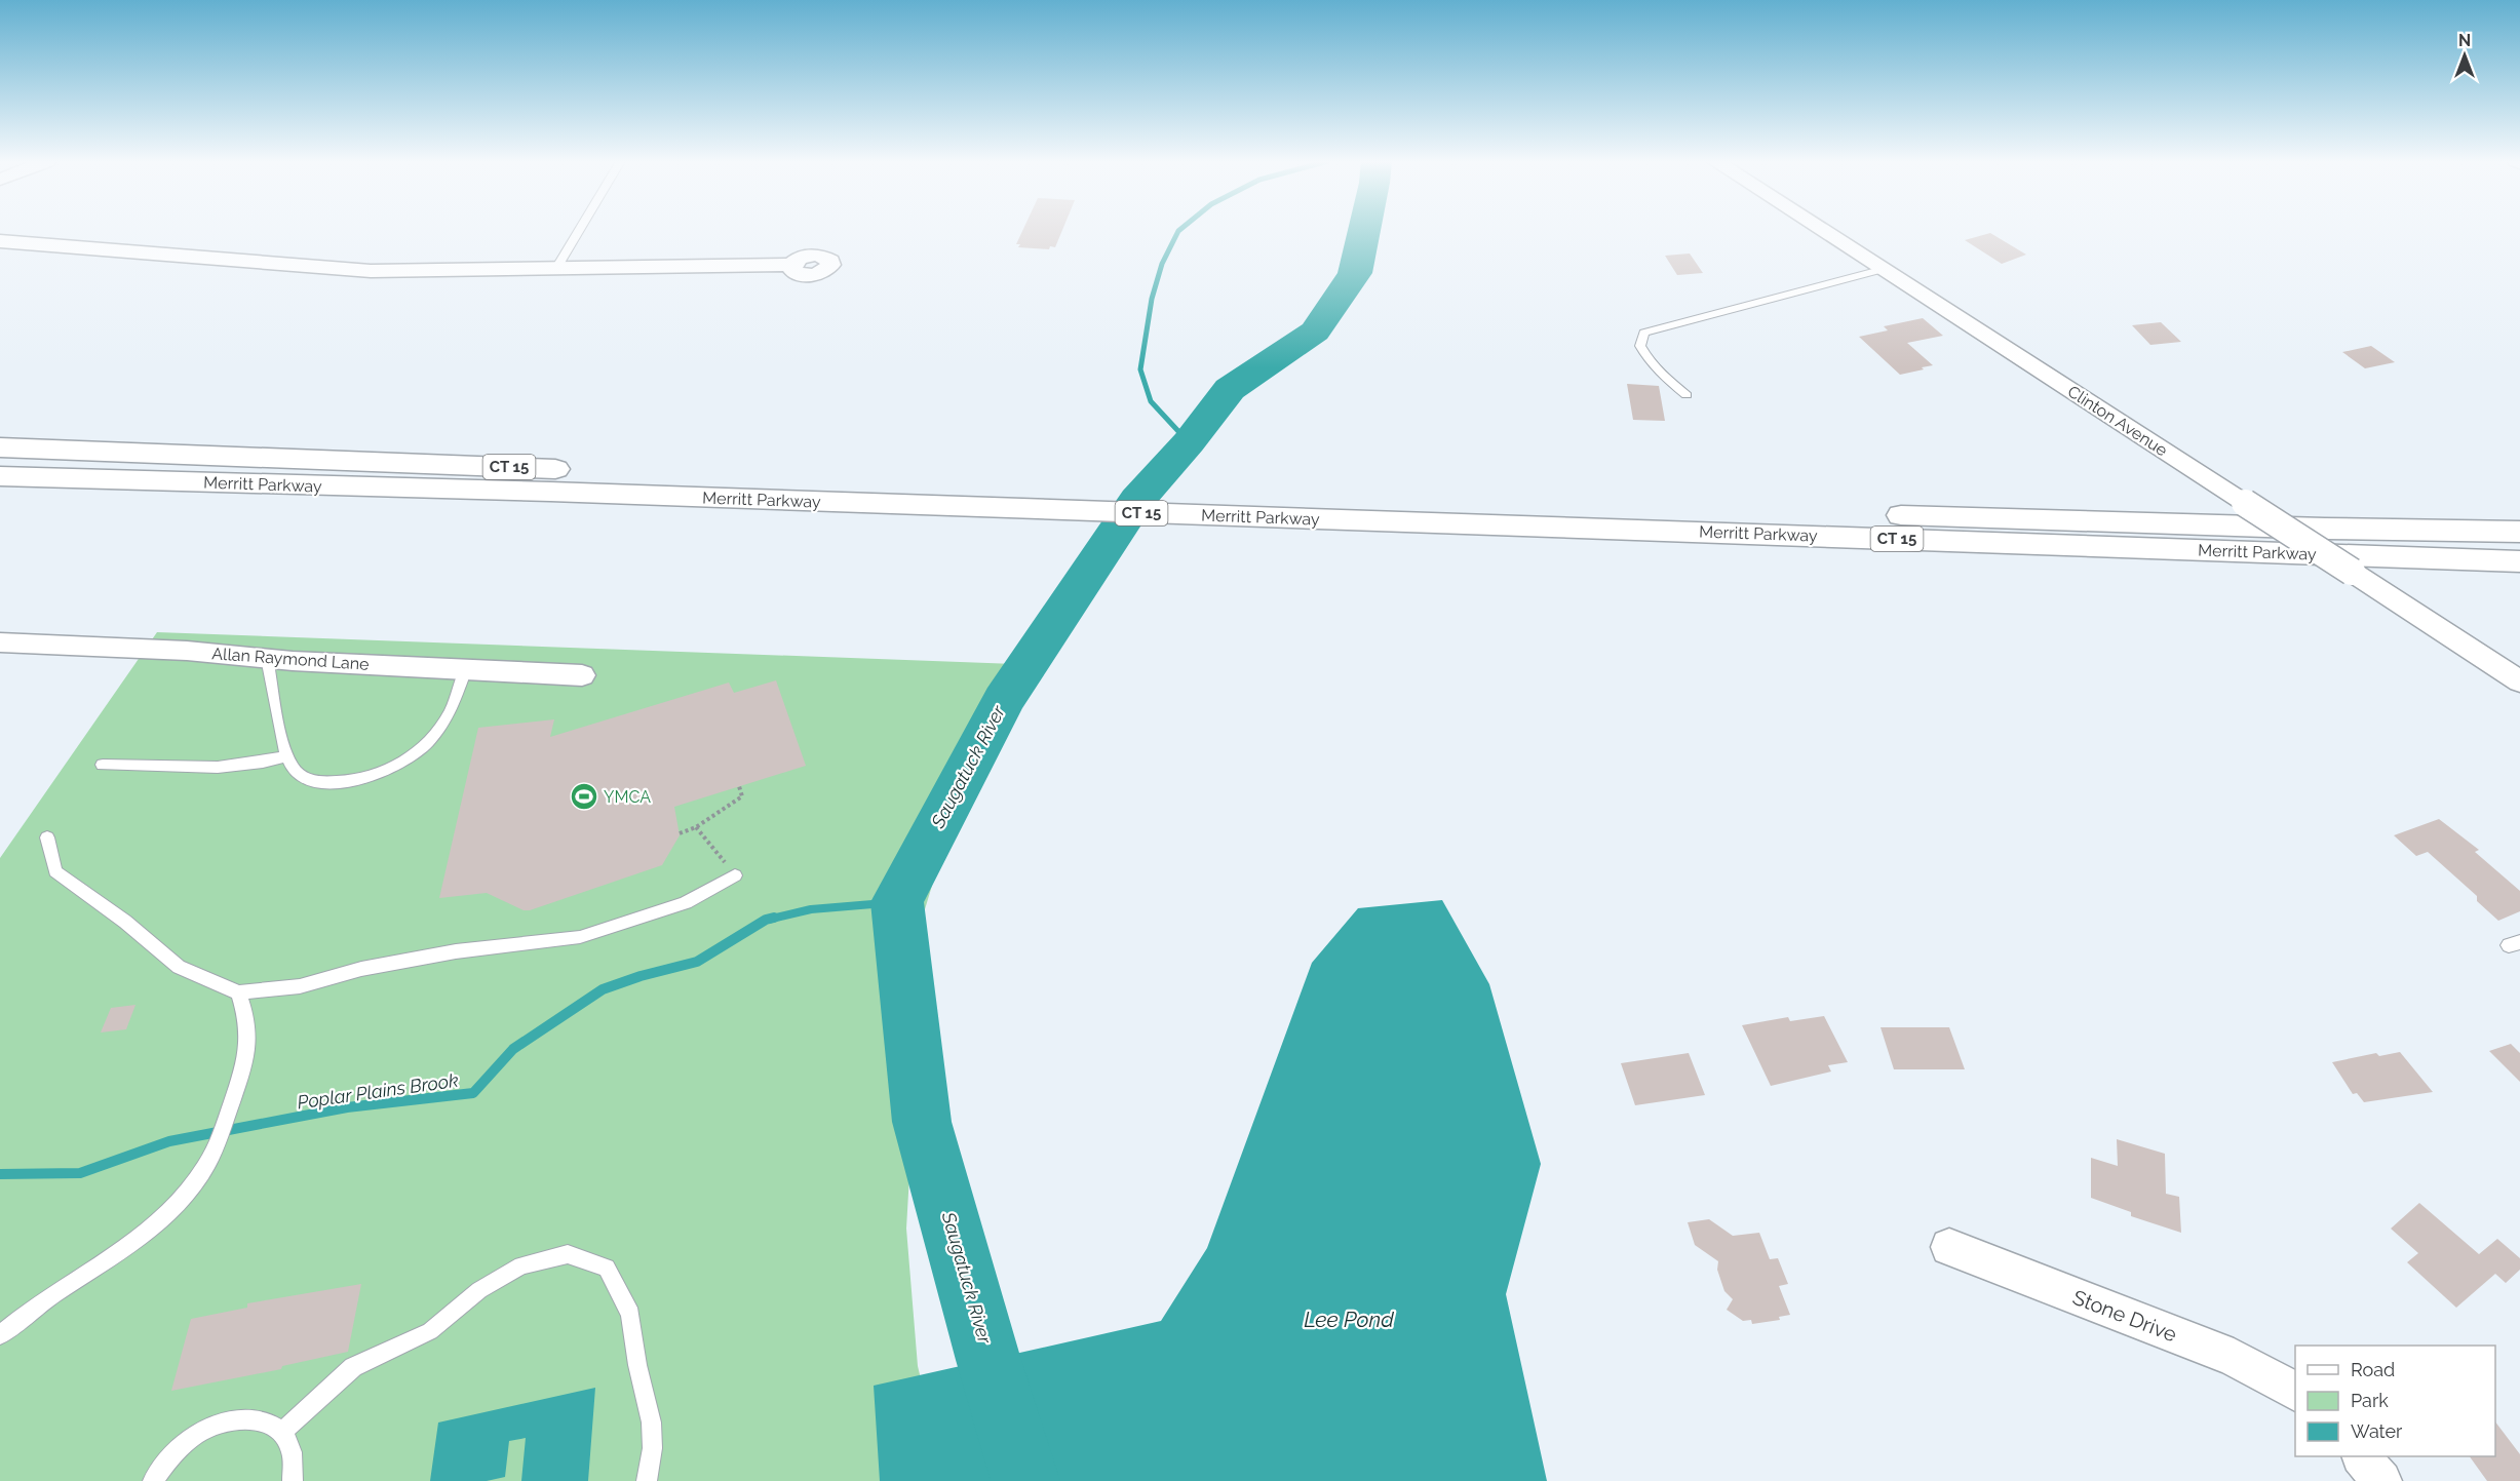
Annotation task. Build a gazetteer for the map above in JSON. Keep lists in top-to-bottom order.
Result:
{
  "streets": {
    "highway": ["CT 15", "Merritt Parkway"],
    "street": ["Clinton Avenue", "Allan Raymond Lane", "Stone Drive"]
  },
  "water": ["Saugatuck River", "Poplar Plains Brook", "Lee Pond"],
  "places": {
    "sports": ["YMCA"]
  },
  "legend": ["Road", "Park", "Water"],
  "north": "top"
}
